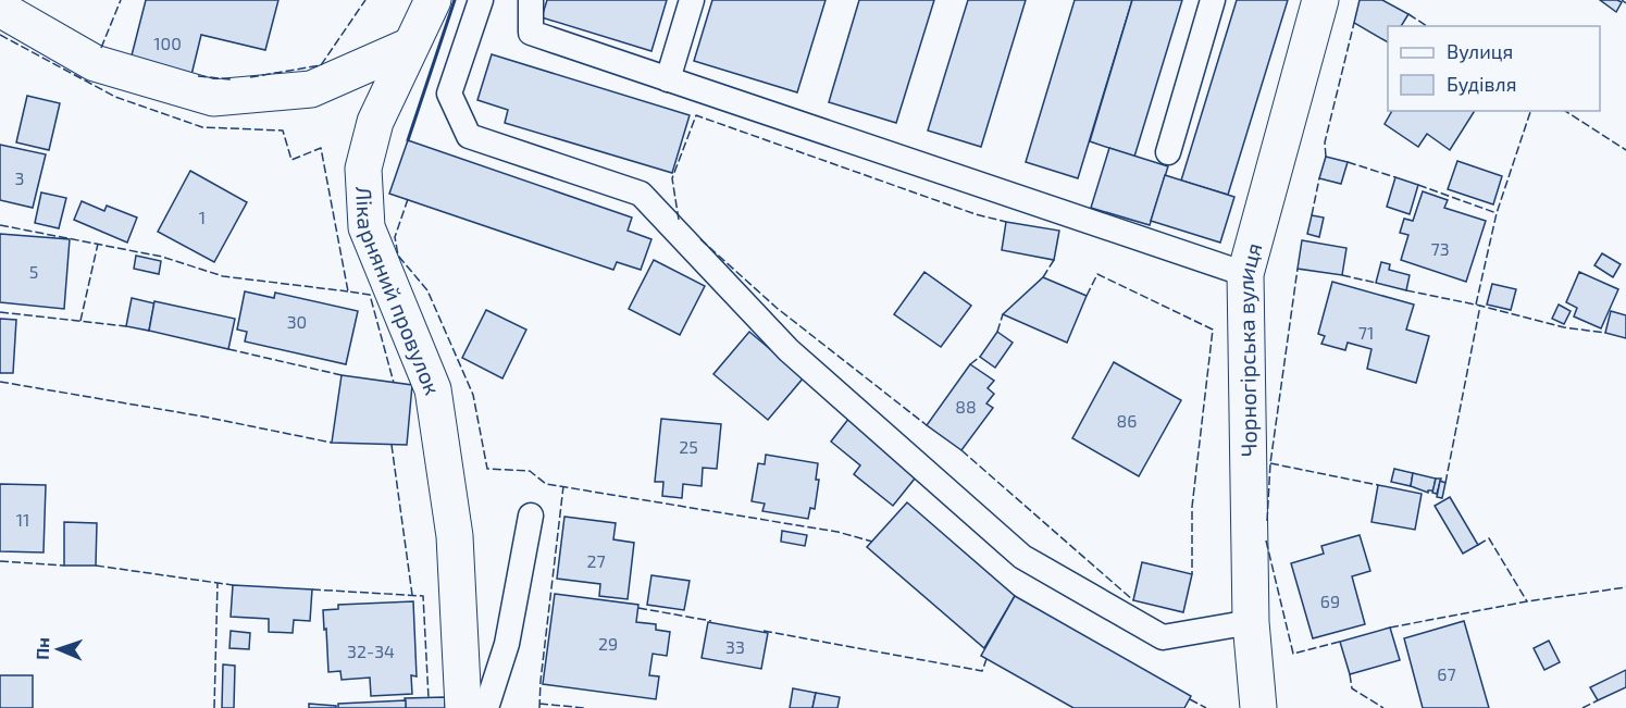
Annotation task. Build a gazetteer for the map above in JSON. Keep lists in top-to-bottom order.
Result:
{
  "streets": {
    "street": ["Лікарняний провулок", "Чорногірська вулиця"]
  },
  "house_numbers": [
    "100",
    "3",
    "1",
    "73",
    "5",
    "30",
    "71",
    "88",
    "86",
    "25",
    "11",
    "27",
    "69",
    "29",
    "33",
    "32-34",
    "67"
  ],
  "legend": ["Вулиця", "Будівля"],
  "north": "left"
}
